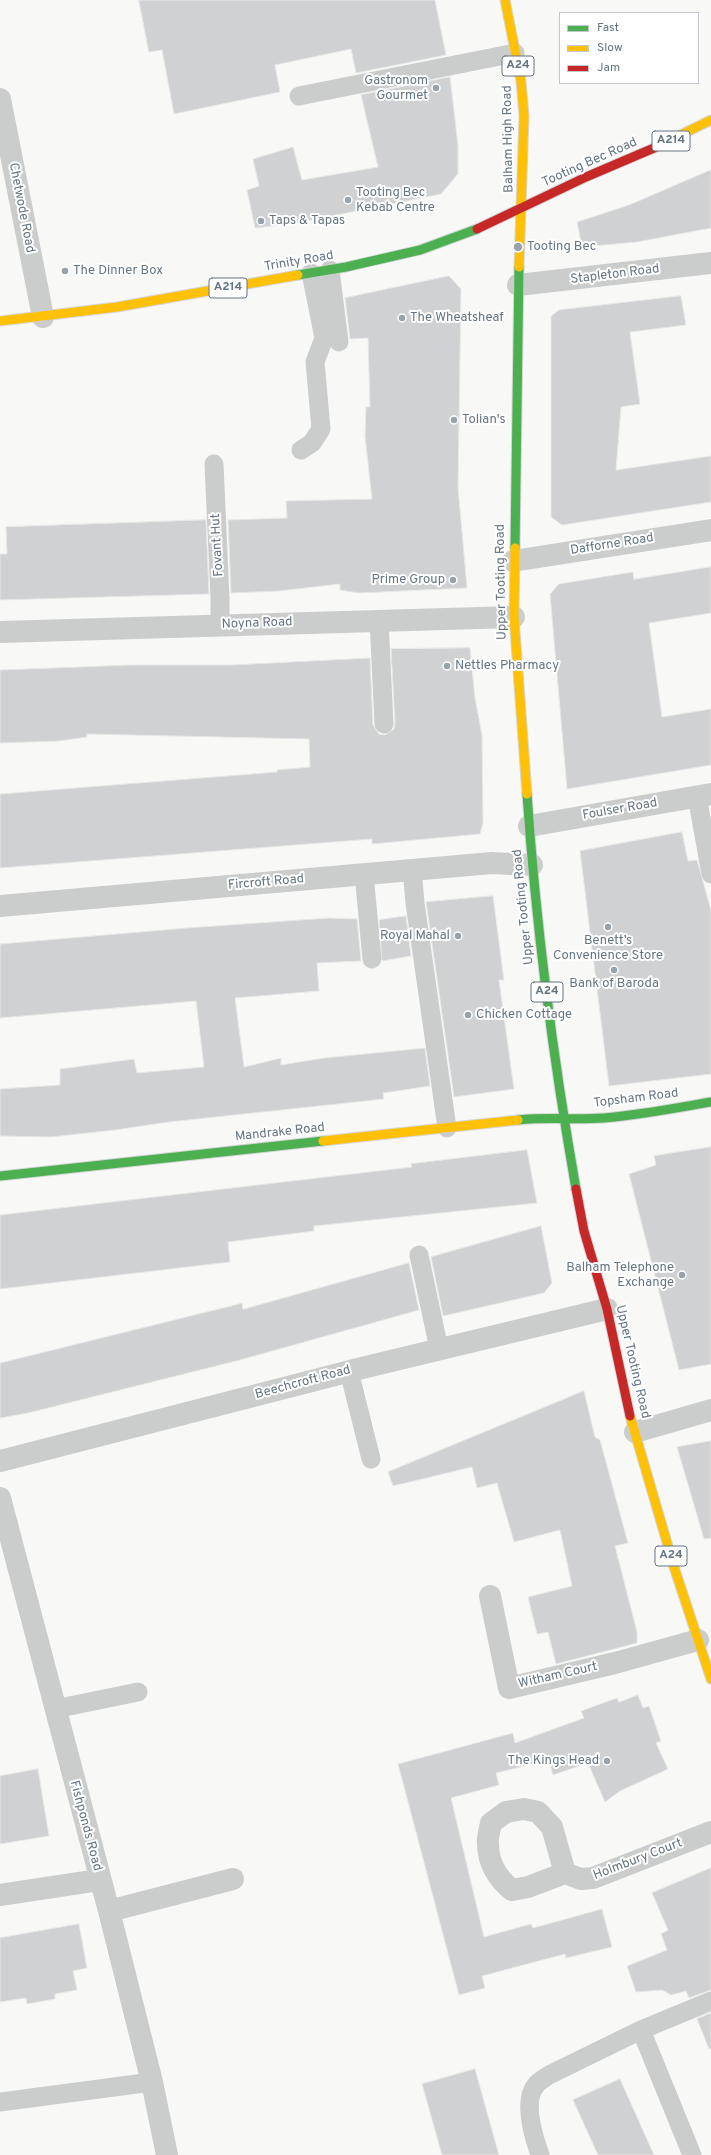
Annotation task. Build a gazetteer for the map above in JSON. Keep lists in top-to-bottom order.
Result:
{
  "streets": {
    "main road": [
      "A24",
      "Balham High Road",
      "A214",
      "Tooting Bec Road",
      "Trinity Road",
      "Upper Tooting Road",
      "Topsham Road",
      "Mandrake Road"
    ],
    "street": [
      "Chetwode Road",
      "Stapleton Road",
      "Dafforne Road",
      "Noyna Road",
      "Foulser Road",
      "Fircroft Road",
      "Beechcroft Road",
      "Witham Court",
      "Fishponds Road",
      "Holmbury Court"
    ],
    "lane": ["Fovant Hut"]
  },
  "crossings": [
    ["Balham High Road", "Tooting Bec Road"],
    ["Balham High Road", "Trinity Road"],
    ["Balham High Road", "Upper Tooting Road"],
    ["Tooting Bec Road", "Trinity Road"],
    ["Tooting Bec Road", "Upper Tooting Road"],
    ["Chetwode Road", "Trinity Road"],
    ["Trinity Road", "Upper Tooting Road"],
    ["Stapleton Road", "Upper Tooting Road"],
    ["Fovant Hut", "Noyna Road"],
    ["Dafforne Road", "Upper Tooting Road"],
    ["Upper Tooting Road", "Noyna Road"],
    ["Upper Tooting Road", "Foulser Road"],
    ["Upper Tooting Road", "Fircroft Road"],
    ["Upper Tooting Road", "Topsham Road"],
    ["Upper Tooting Road", "Mandrake Road"],
    ["Upper Tooting Road", "Beechcroft Road"],
    ["Upper Tooting Road", "Witham Court"],
    ["Topsham Road", "Mandrake Road"]
  ],
  "places": [
    "Gastronom Gourmet",
    "Tooting Bec Kebab Centre",
    "Taps & Tapas",
    "Tooting Bec",
    "The Dinner Box",
    "The Wheatsheaf",
    "Tolian's",
    "Prime Group",
    "Nettles Pharmacy",
    "Benett’s Convenience Store",
    "Royal Mahal",
    "Bank of Baroda",
    "Chicken Cottage",
    "Balham Telephone Exchange",
    "The Kings Head"
  ],
  "legend": ["Fast", "Slow", "Jam"]
}
